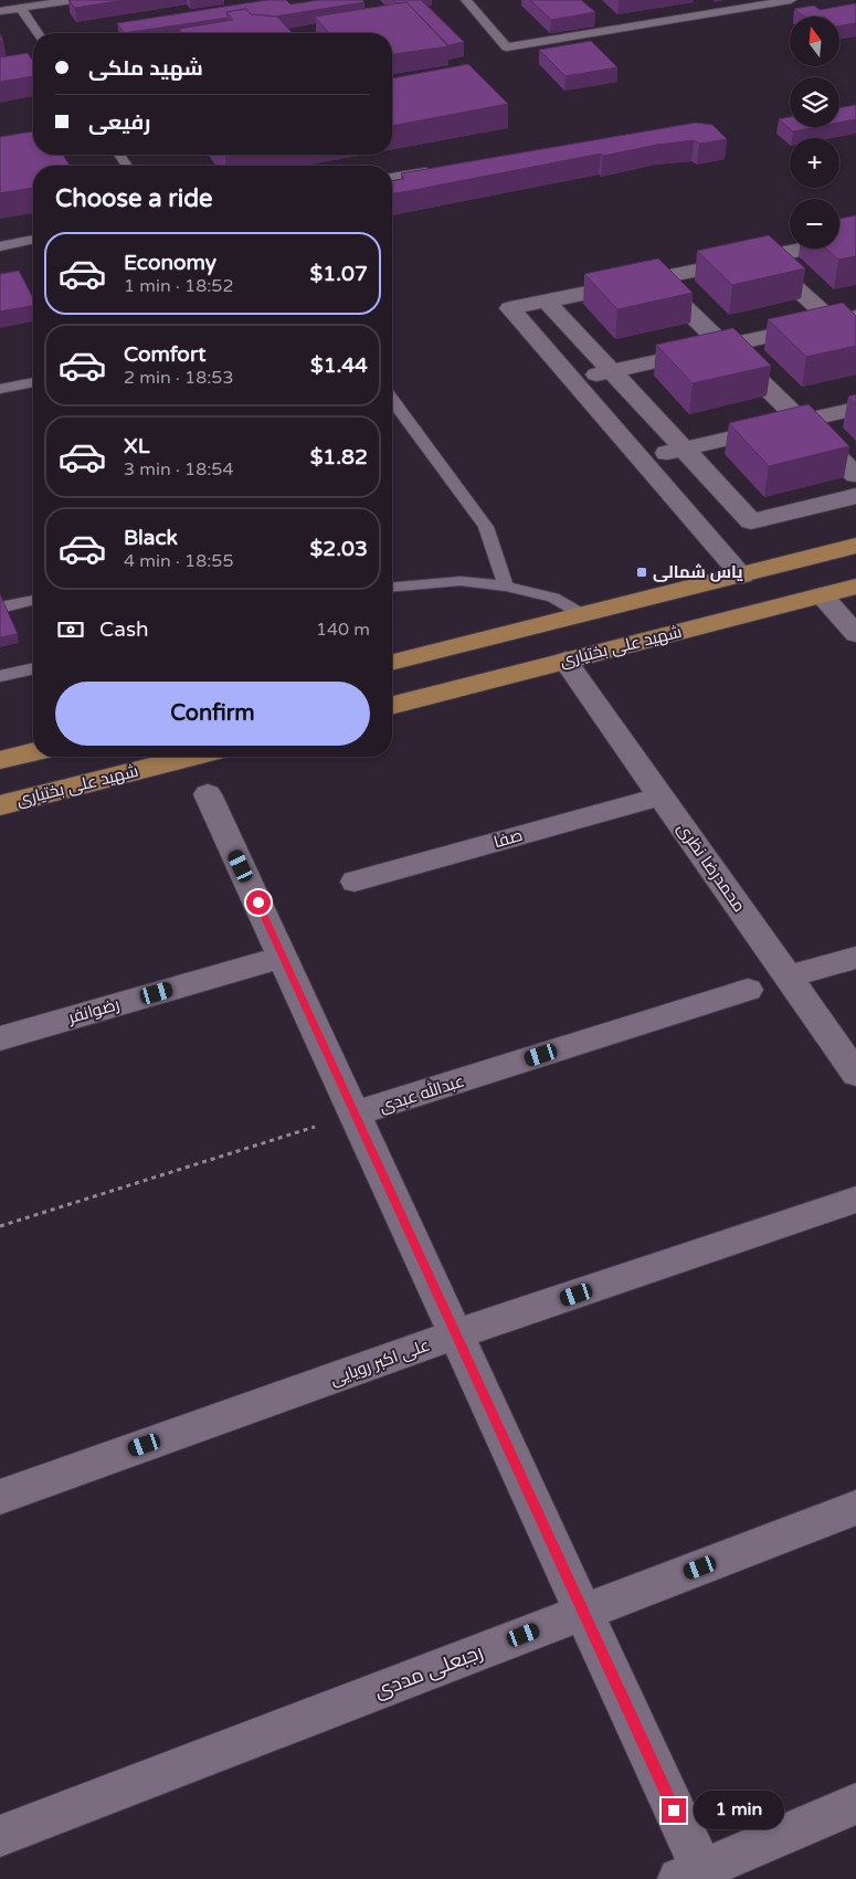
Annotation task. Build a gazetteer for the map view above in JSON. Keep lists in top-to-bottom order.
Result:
{
  "streets": {
    "main road": ["شهید علی بختیاری"],
    "street": [
      "صفا",
      "محمدرضا نظری",
      "رضوانفر",
      "عبدالله عبدی",
      "علی اکبر رویایی",
      "رجبعلی مددی"
    ]
  },
  "crossings": [
    ["شهید علی بختیاری", "محمدرضا نظری"],
    ["صفا", "محمدرضا نظری"]
  ],
  "places": {
    "transit": ["یاس شمالی"]
  },
  "north": "top",
  "page": {
    "map_buttons": ["+", "−"],
    "banner": ["شهید ملکی", "رفیعی"],
    "heading": "Choose a ride",
    "list": [
      {
        "name": "Economy",
        "note": "1 min · 18:52",
        "value": "$1.07"
      },
      {
        "name": "Comfort",
        "note": "2 min · 18:53",
        "value": "$1.44"
      },
      {
        "name": "XL",
        "note": "3 min · 18:54",
        "value": "$1.82"
      },
      {
        "name": "Black",
        "note": "4 min · 18:55",
        "value": "$2.03"
      }
    ],
    "pay": ["Cash", "140 m"],
    "buttons": "Confirm",
    "bubble": "1 min"
  }
}
